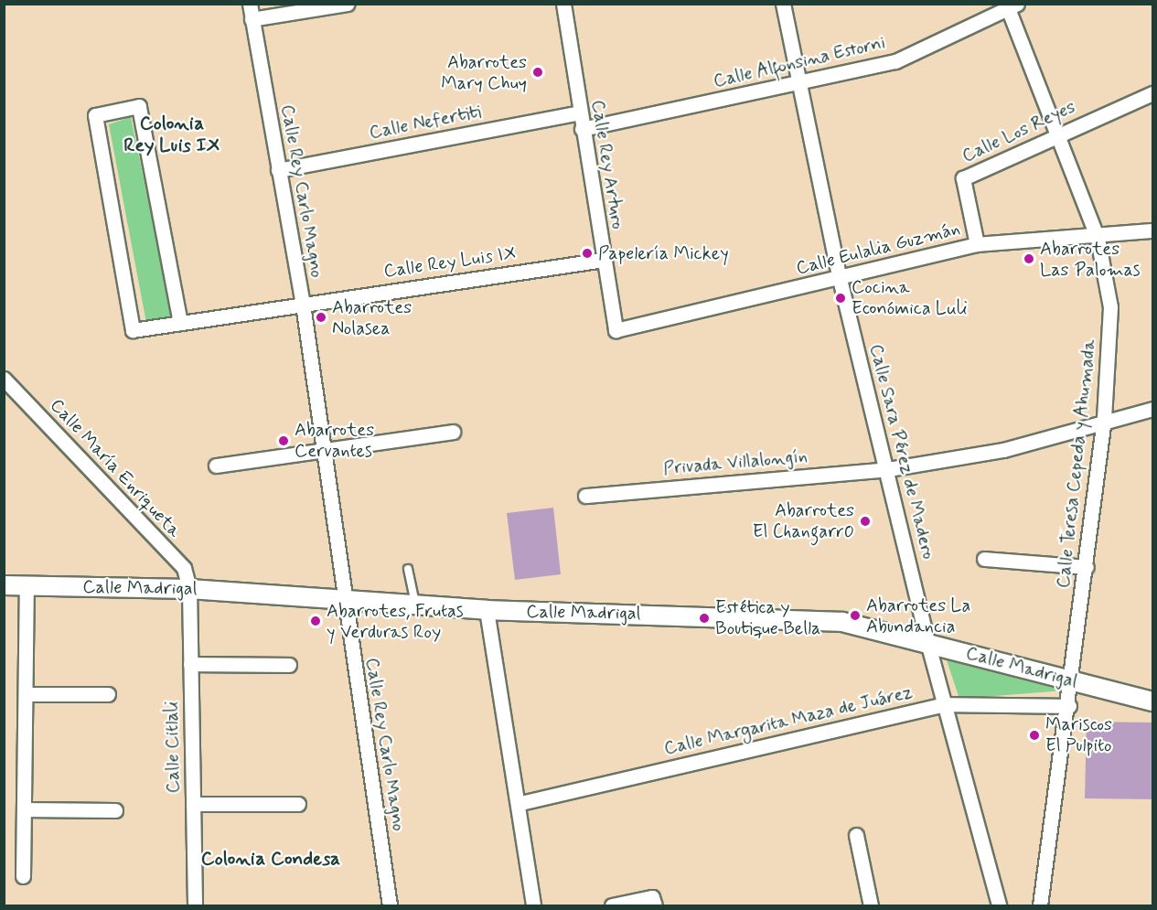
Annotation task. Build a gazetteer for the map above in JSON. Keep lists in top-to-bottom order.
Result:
{
  "streets": {
    "street": [
      "Calle Alfonsina Estorni",
      "Calle Nefertiti",
      "Calle Los Reyes",
      "Calle Rey Arturo",
      "Calle Rey Carlo Magno",
      "Calle Eulalia Guzmán",
      "Calle Rey Luis IX",
      "Calle Sara Pérez de Madero",
      "Privada Villalongín",
      "Calle Teresa Cepeda y Ahumada",
      "Calle María Enriqueta",
      "Calle Madrigal",
      "Calle Margarita Maza de Juárez",
      "Calle Citlali"
    ]
  },
  "crossings": [
    ["Calle Alfonsina Estorni", "Calle Rey Arturo"],
    ["Calle Alfonsina Estorni", "Calle Sara Pérez de Madero"],
    ["Calle Alfonsina Estorni", "Calle Teresa Cepeda y Ahumada"],
    ["Calle Nefertiti", "Calle Rey Arturo"],
    ["Calle Nefertiti", "Calle Rey Carlo Magno"],
    ["Calle Los Reyes", "Calle Eulalia Guzmán"],
    ["Calle Los Reyes", "Calle Teresa Cepeda y Ahumada"],
    ["Calle Rey Arturo", "Calle Eulalia Guzmán"],
    ["Calle Rey Arturo", "Calle Rey Luis IX"],
    ["Calle Rey Carlo Magno", "Calle Rey Luis IX"],
    ["Calle Rey Carlo Magno", "Calle Madrigal"],
    ["Calle Eulalia Guzmán", "Calle Sara Pérez de Madero"],
    ["Calle Eulalia Guzmán", "Calle Teresa Cepeda y Ahumada"],
    ["Calle Sara Pérez de Madero", "Privada Villalongín"],
    ["Calle Sara Pérez de Madero", "Calle Madrigal"],
    ["Calle Sara Pérez de Madero", "Calle Margarita Maza de Juárez"],
    ["Privada Villalongín", "Calle Teresa Cepeda y Ahumada"],
    ["Calle Teresa Cepeda y Ahumada", "Calle Madrigal"],
    ["Calle Teresa Cepeda y Ahumada", "Calle Margarita Maza de Juárez"],
    ["Calle María Enriqueta", "Calle Madrigal"],
    ["Calle María Enriqueta", "Calle Citlali"],
    ["Calle Madrigal", "Calle Citlali"]
  ],
  "districts": ["Colonia Rey Luis IX", "Colonia Condesa"],
  "places": [
    "Abarrotes Mary Chuy",
    "Papelería Mickey",
    "Abarrotes Las Palomas",
    "Cocina Económica Luli",
    "Abarrotes Nolasea",
    "Abarrotes Cervantes",
    "Abarrotes El Changarr0",
    "Abarrotes La Abundancia",
    "Estética y Boutique Bella",
    "Abarrotes, Frutas y Verduras Roy",
    "Mariscos El Pulpito"
  ]
}
